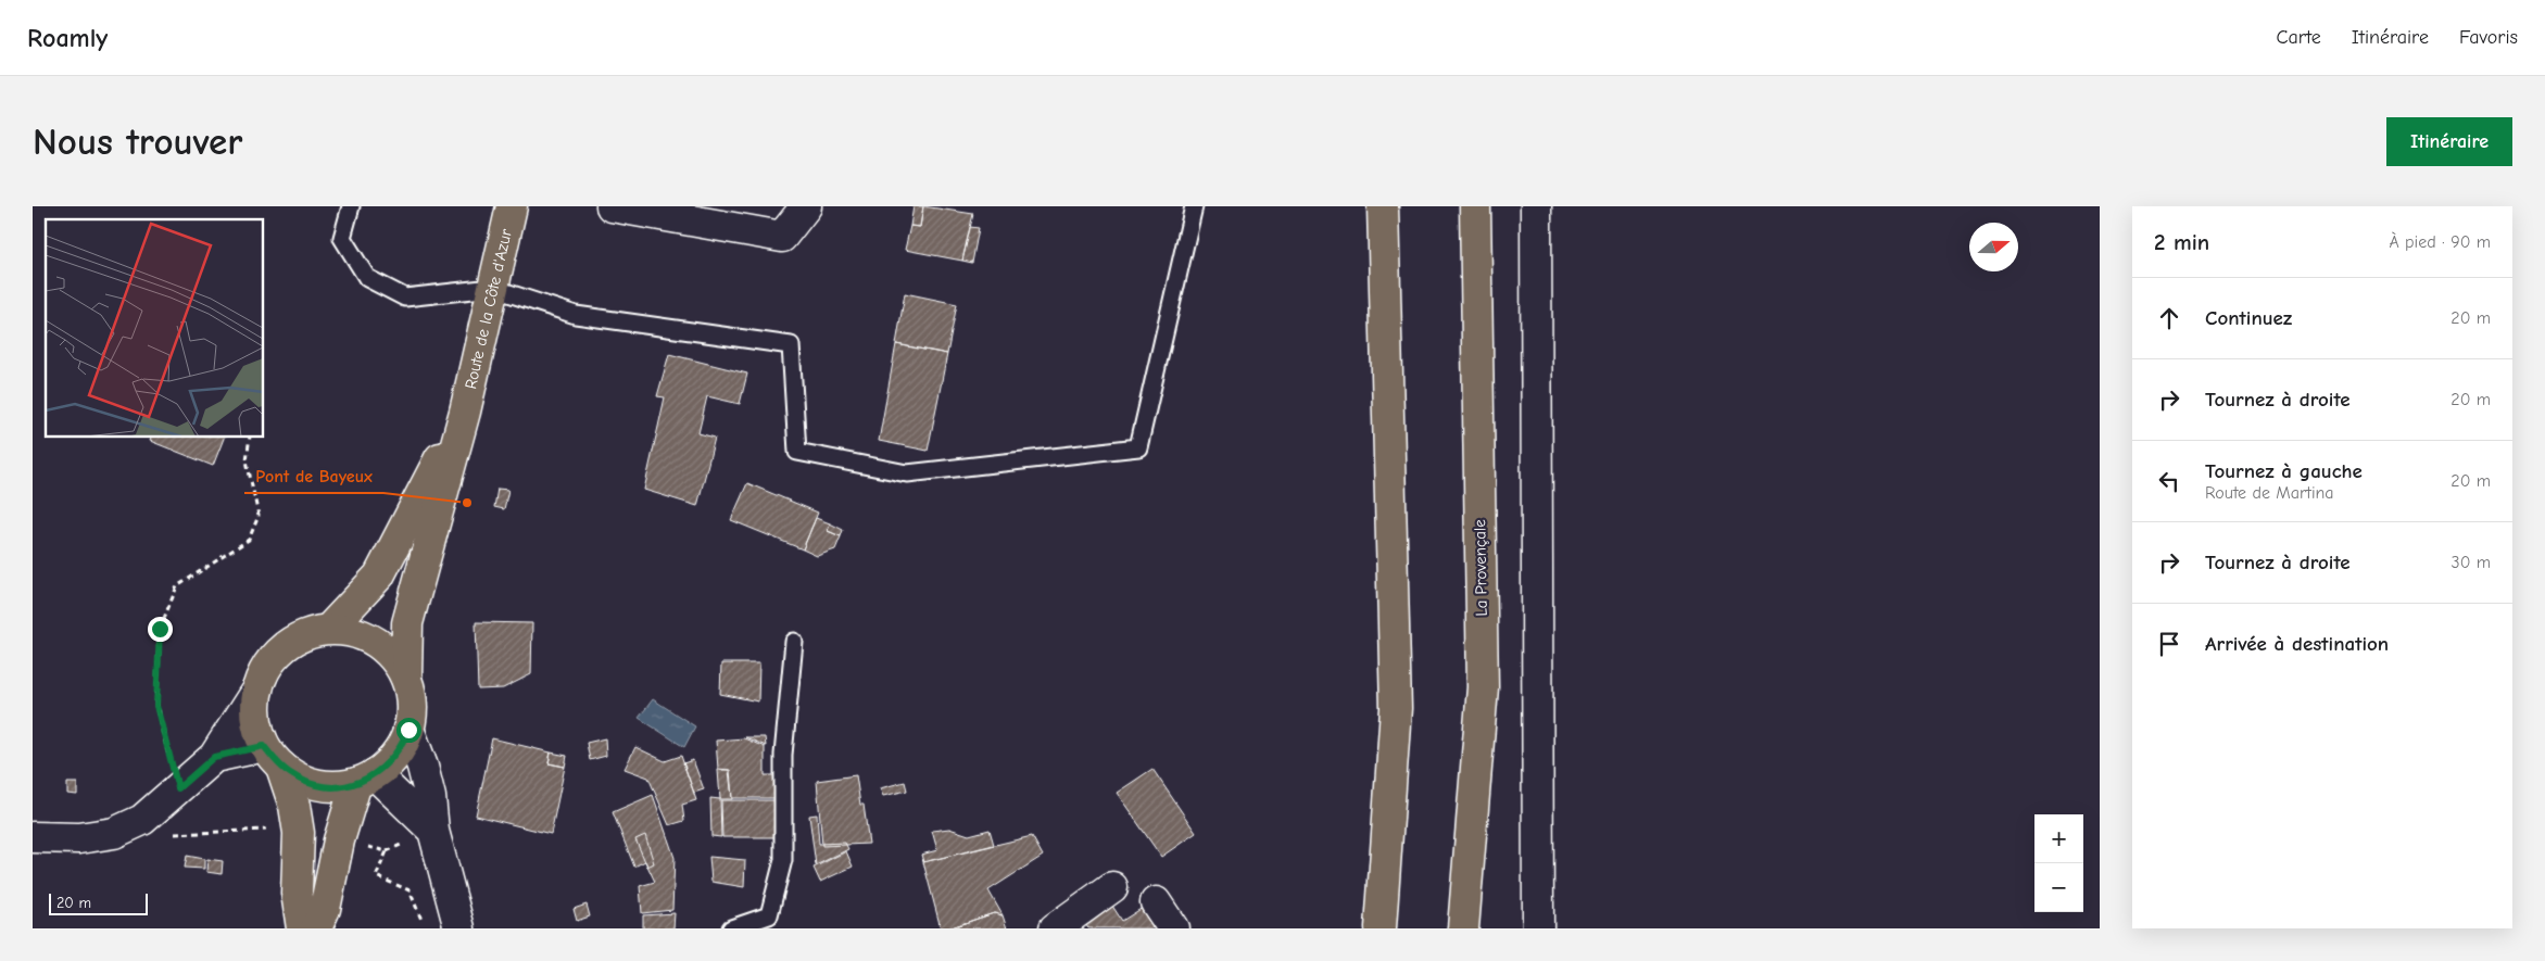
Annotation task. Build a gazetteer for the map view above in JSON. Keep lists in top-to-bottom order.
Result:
{
  "streets": {
    "main road": ["Route de la Côte d'Azur", "La Provençale"]
  },
  "places": ["Pont de Bayeux"],
  "scale_bar": "20 m",
  "north": "right",
  "page": {
    "header": "Roamly",
    "nav": ["Carte", "Itinéraire", "Favoris"],
    "buttons": "Itinéraire",
    "title": "Nous trouver",
    "heading": ["2 min", "À pied · 90 m"],
    "list": [
      ["Continuez", "20 m"],
      ["Tournez à droite", "20 m"],
      ["Tournez à gauche", "Route de Martina", "20 m"],
      ["Tournez à droite", "30 m"],
      "Arrivée à destination"
    ],
    "map_buttons": ["+", "−"],
    "scale": "20 m"
  }
}
